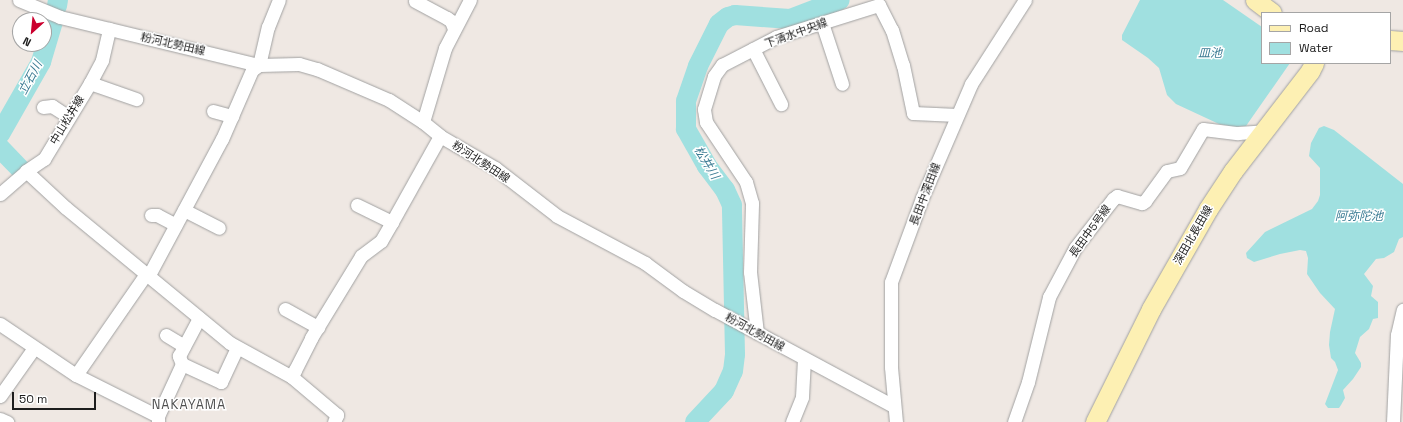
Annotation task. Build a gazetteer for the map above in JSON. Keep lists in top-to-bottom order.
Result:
{
  "streets": {
    "street": [
      "下清水中央線",
      "粉河北勢田線",
      "中山松井線",
      "長田中深田線",
      "長田中5号線",
      "深田北長田線"
    ]
  },
  "crossings": [
    ["下清水中央線", "粉河北勢田線"],
    ["下清水中央線", "長田中深田線"],
    ["粉河北勢田線", "中山松井線"],
    ["粉河北勢田線", "長田中深田線"],
    ["長田中5号線", "深田北長田線"]
  ],
  "districts": ["NAKAYAMA"],
  "water": [
    "皿池",
    "立石川",
    "松井川",
    "阿弥陀池"
  ],
  "legend": ["Road", "Water"],
  "scale_bar": "50 m",
  "north": "bottom left"
}
